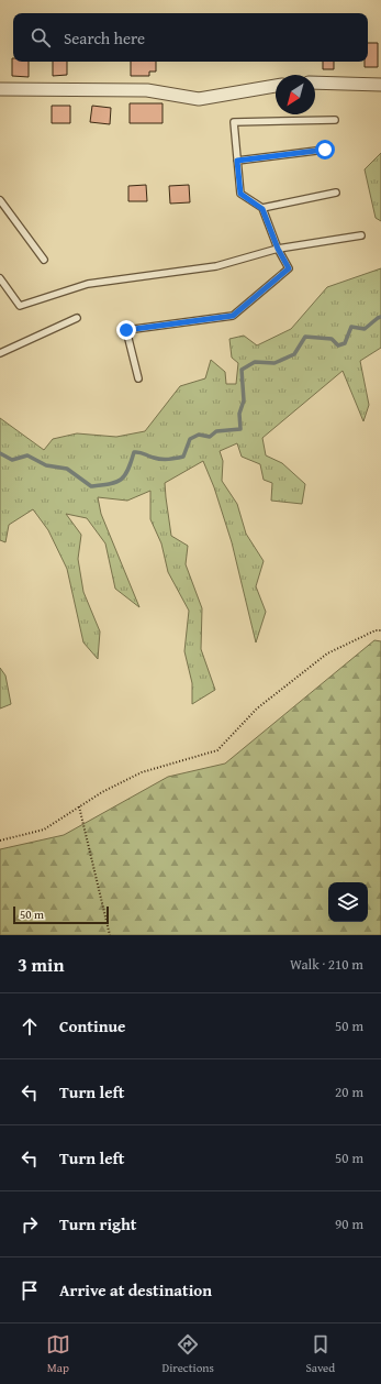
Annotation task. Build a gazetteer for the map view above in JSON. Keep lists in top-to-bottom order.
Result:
{
  "scale_bar": "50 m",
  "north": "bottom left",
  "page": {
    "search": "Search here",
    "scale": "50 m",
    "heading": ["3 min", "Walk · 210 m"],
    "list": [
      ["Continue", "50 m"],
      ["Turn left", "20 m"],
      ["Turn left", "50 m"],
      ["Turn right", "90 m"],
      "Arrive at destination"
    ],
    "nav": ["Map", "Directions", "Saved"]
  }
}
